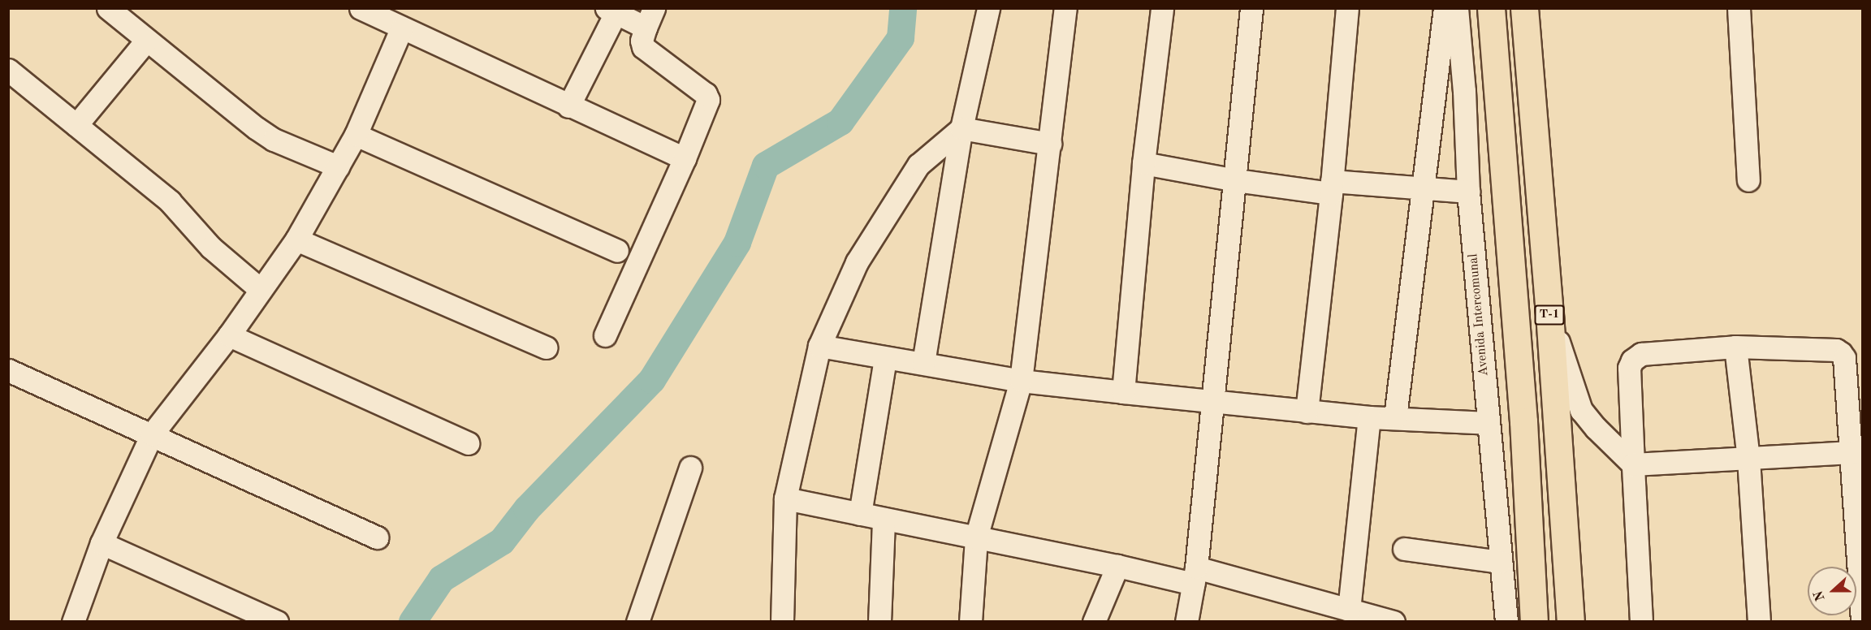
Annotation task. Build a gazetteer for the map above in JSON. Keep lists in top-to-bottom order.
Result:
{
  "streets": {
    "main road": ["T-1"],
    "street": ["Avenida Intercomunal"]
  },
  "north": "left"
}
